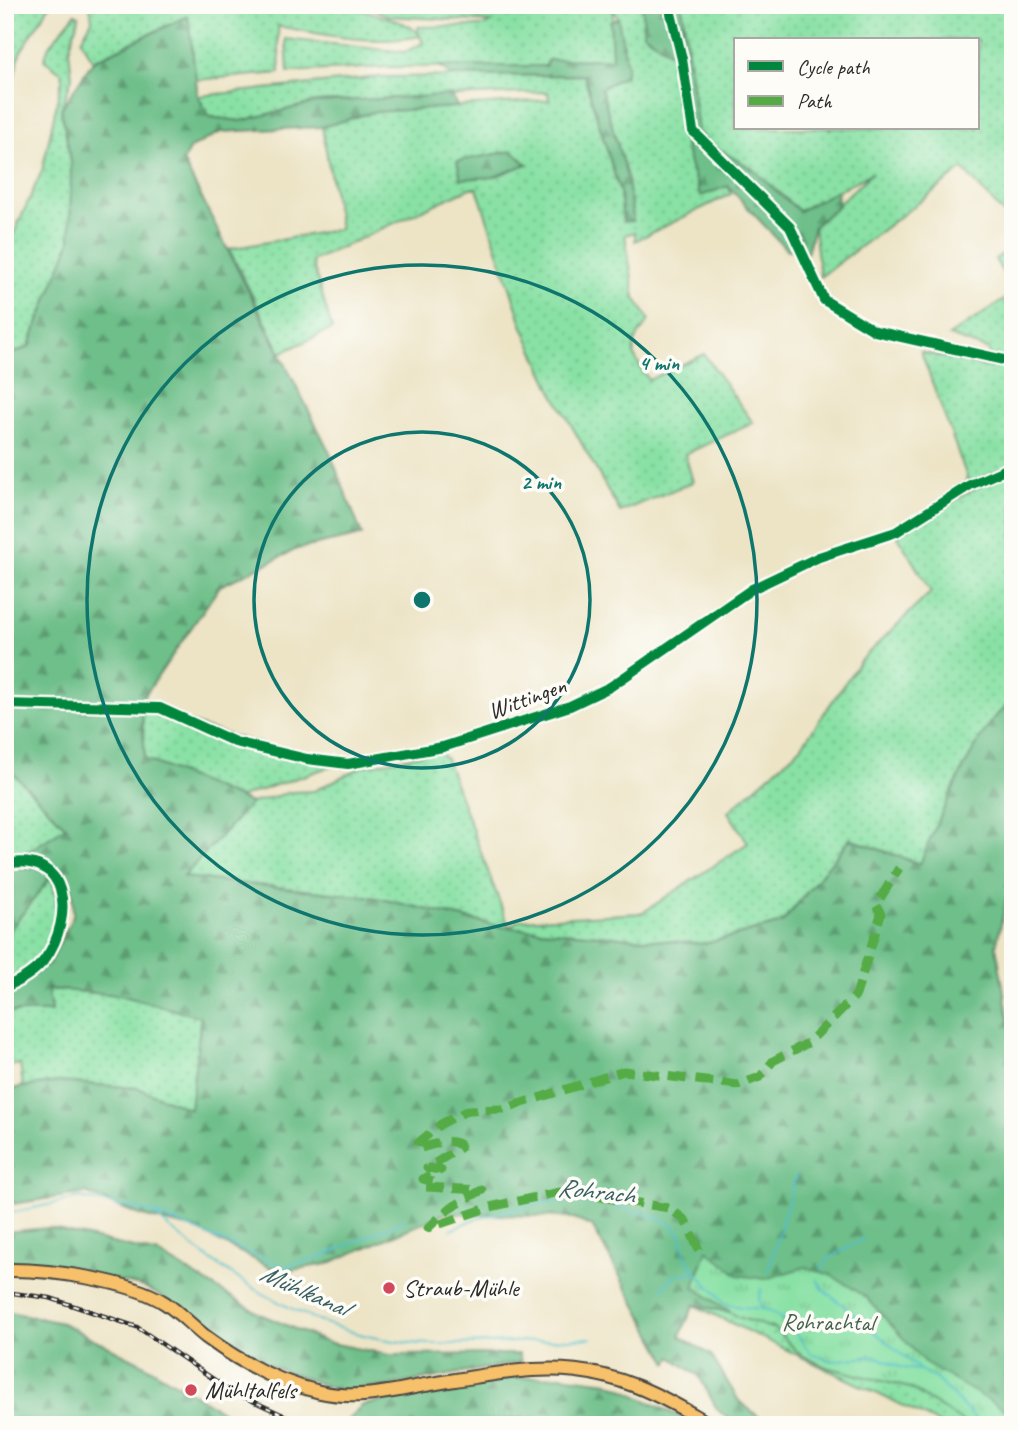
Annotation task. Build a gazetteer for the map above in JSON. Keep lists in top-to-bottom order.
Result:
{
  "streets": {
    "street": ["Wittingen"]
  },
  "water": ["Rohrach", "Mühlkanal"],
  "parks": ["Rohrachtal"],
  "places": ["Straub-Mühle", "Mühltalfels"],
  "legend": ["Cycle path", "Path"],
  "rings": ["4 min", "2 min"]
}
